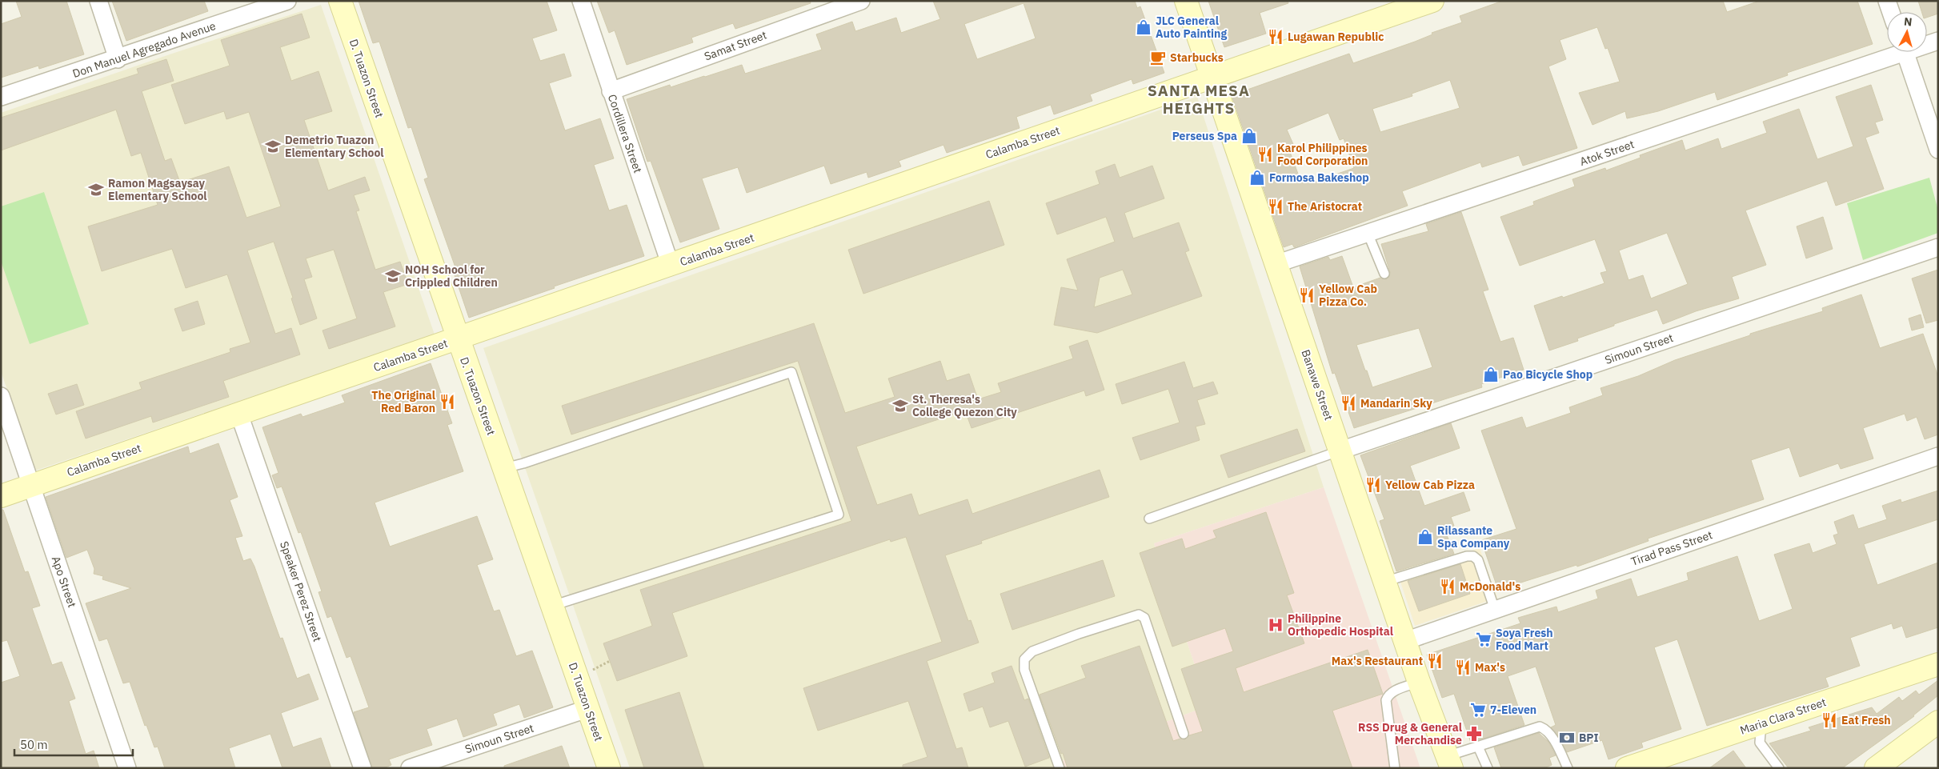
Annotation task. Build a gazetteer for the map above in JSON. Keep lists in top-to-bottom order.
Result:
{
  "streets": {
    "street": [
      "Samat Street",
      "Don Manuel Agregado Avenue",
      "D. Tuazon Street",
      "Cordillera Street",
      "Calamba Street",
      "Atok Street",
      "Simoun Street",
      "Banawe Street",
      "Tirad Pass Street",
      "Apo Street",
      "Speaker Perez Street",
      "Maria Clara Street"
    ]
  },
  "crossings": [
    ["Samat Street", "Cordillera Street"],
    ["D. Tuazon Street", "Calamba Street"],
    ["D. Tuazon Street", "Simoun Street"],
    ["Cordillera Street", "Calamba Street"],
    ["Calamba Street", "Banawe Street"],
    ["Calamba Street", "Apo Street"],
    ["Calamba Street", "Speaker Perez Street"],
    ["Atok Street", "Banawe Street"],
    ["Simoun Street", "Banawe Street"],
    ["Banawe Street", "Tirad Pass Street"]
  ],
  "districts": ["SANTA MESA HEIGHTS"],
  "places": {
    "shop": [
      "JLC General Auto Painting",
      "Perseus Spa",
      "Formosa Bakeshop",
      "Pao Bicycle Shop",
      "Rilassante Spa Company"
    ],
    "restaurant": [
      "Lugawan Republic",
      "Karol Philippines Food Corporation",
      "The Aristocrat",
      "Yellow Cab Pizza Co.",
      "The Original Red Baron",
      "Mandarin Sky",
      "Yellow Cab Pizza",
      "McDonald's",
      "Max's Restaurant",
      "Max's",
      "Eat Fresh"
    ],
    "cafe": ["Starbucks"],
    "school or university": [
      "Demetrio Tuazon Elementary School",
      "Ramon Magsaysay Elementary School",
      "NOH School for Crippled Children",
      "St. Theresa's College Quezon City"
    ],
    "hospital": ["Philippine Orthopedic Hospital"],
    "supermarket": ["Soya Fresh Food Mart", "7-Eleven"],
    "pharmacy": ["RSS Drug & General Merchandise"],
    "bank": ["BPI"]
  },
  "scale_bar": "50 m",
  "north": "top"
}
